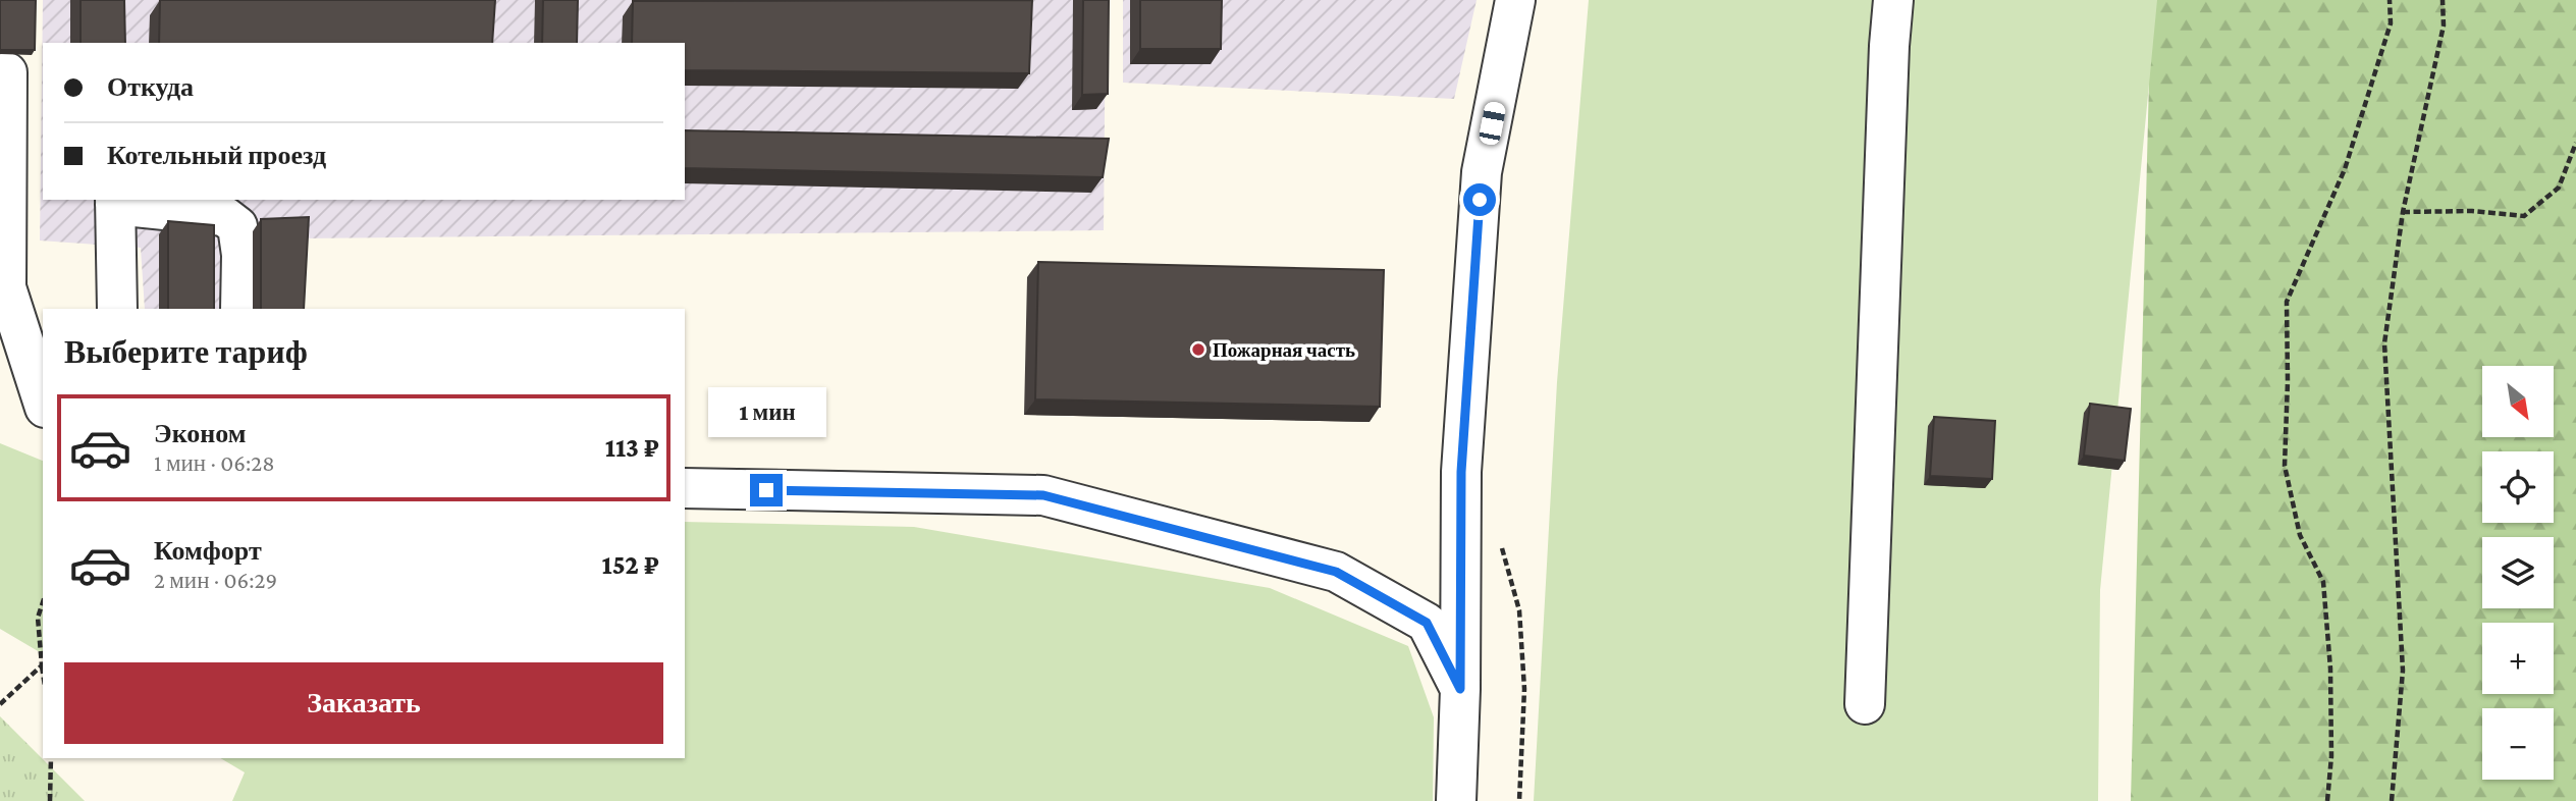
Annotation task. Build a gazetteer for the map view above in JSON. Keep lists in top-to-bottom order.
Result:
{
  "places": ["Пожарная часть"],
  "north": "bottom right",
  "page": {
    "banner": ["Откуда", "Котельный проезд"],
    "heading": "Выберите тариф",
    "map_buttons": ["+", "−"],
    "bubble": "1 мин",
    "list": [
      {
        "name": "Эконом",
        "note": "1 мин · 06:28",
        "value": "113 ₽"
      },
      {
        "name": "Комфорт",
        "note": "2 мин · 06:29",
        "value": "152 ₽"
      }
    ],
    "buttons": "Заказать"
  }
}
